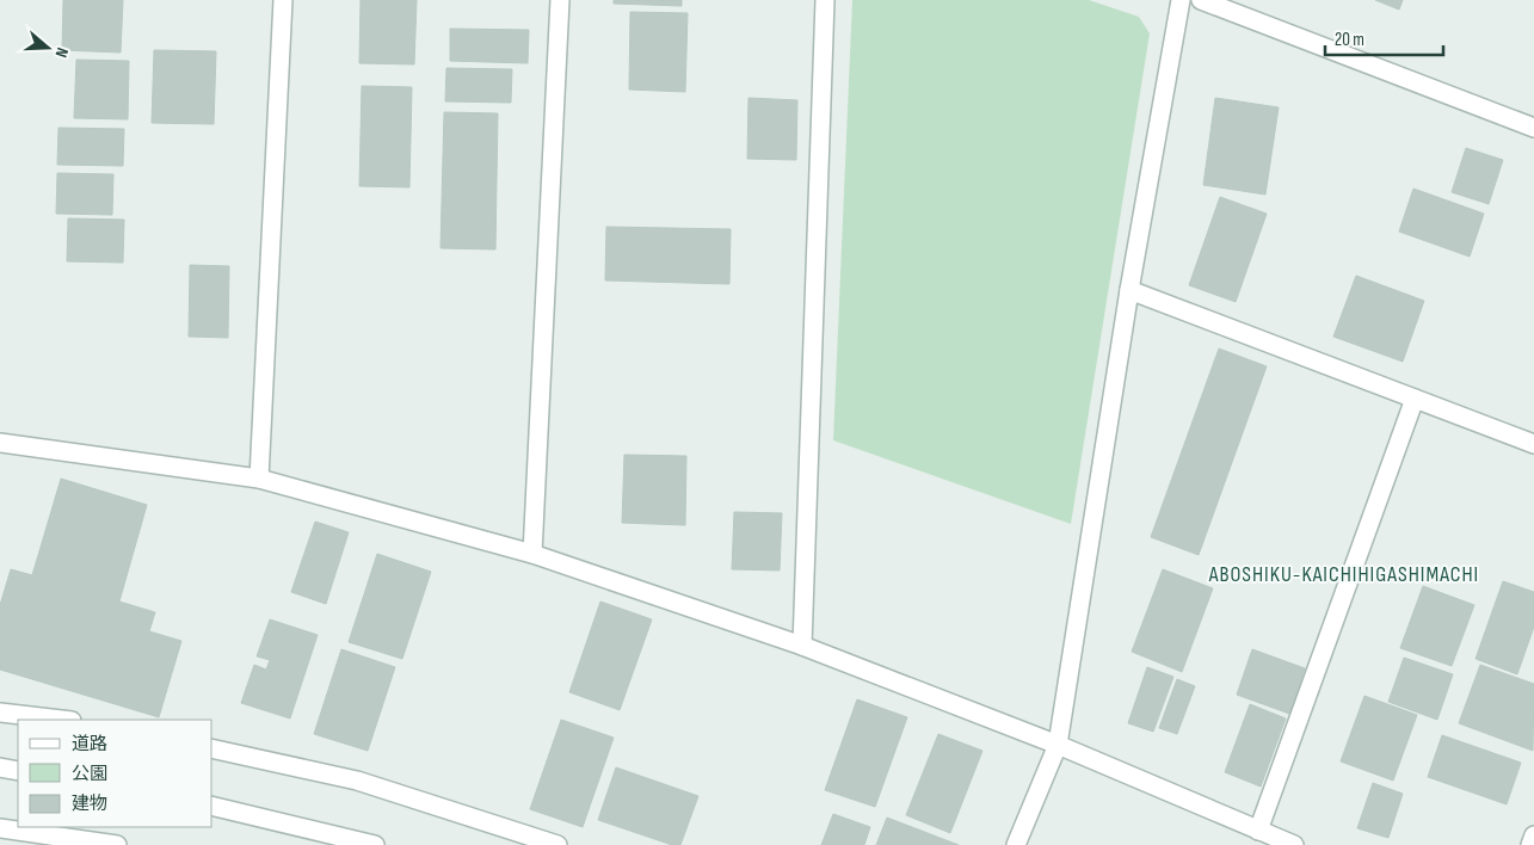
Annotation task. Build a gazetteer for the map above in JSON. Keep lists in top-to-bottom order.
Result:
{
  "districts": ["ABOSHIKU-KAICHIHIGASHIMACHI"],
  "legend": ["道路", "公園", "建物"],
  "scale_bar": "20 m",
  "north": "right"
}
